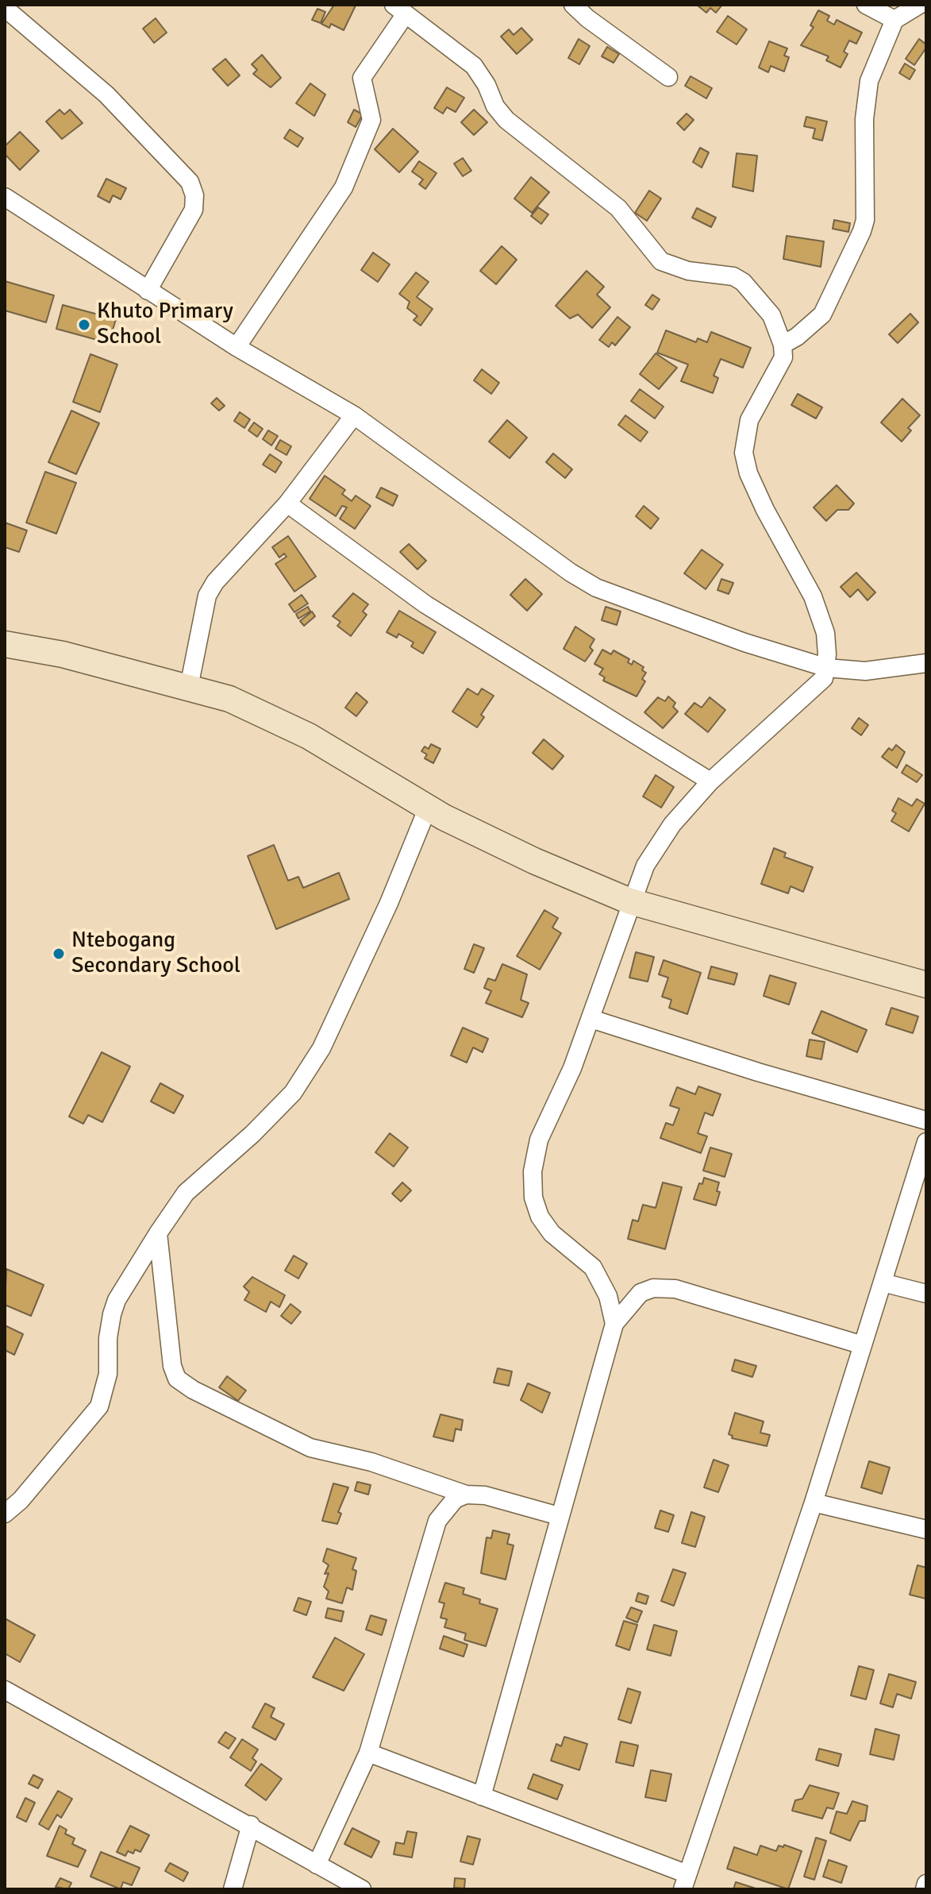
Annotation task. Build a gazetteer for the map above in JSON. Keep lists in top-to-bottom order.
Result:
{
  "places": ["Khuto Primary School", "Ntebogang Secondary School"]
}
